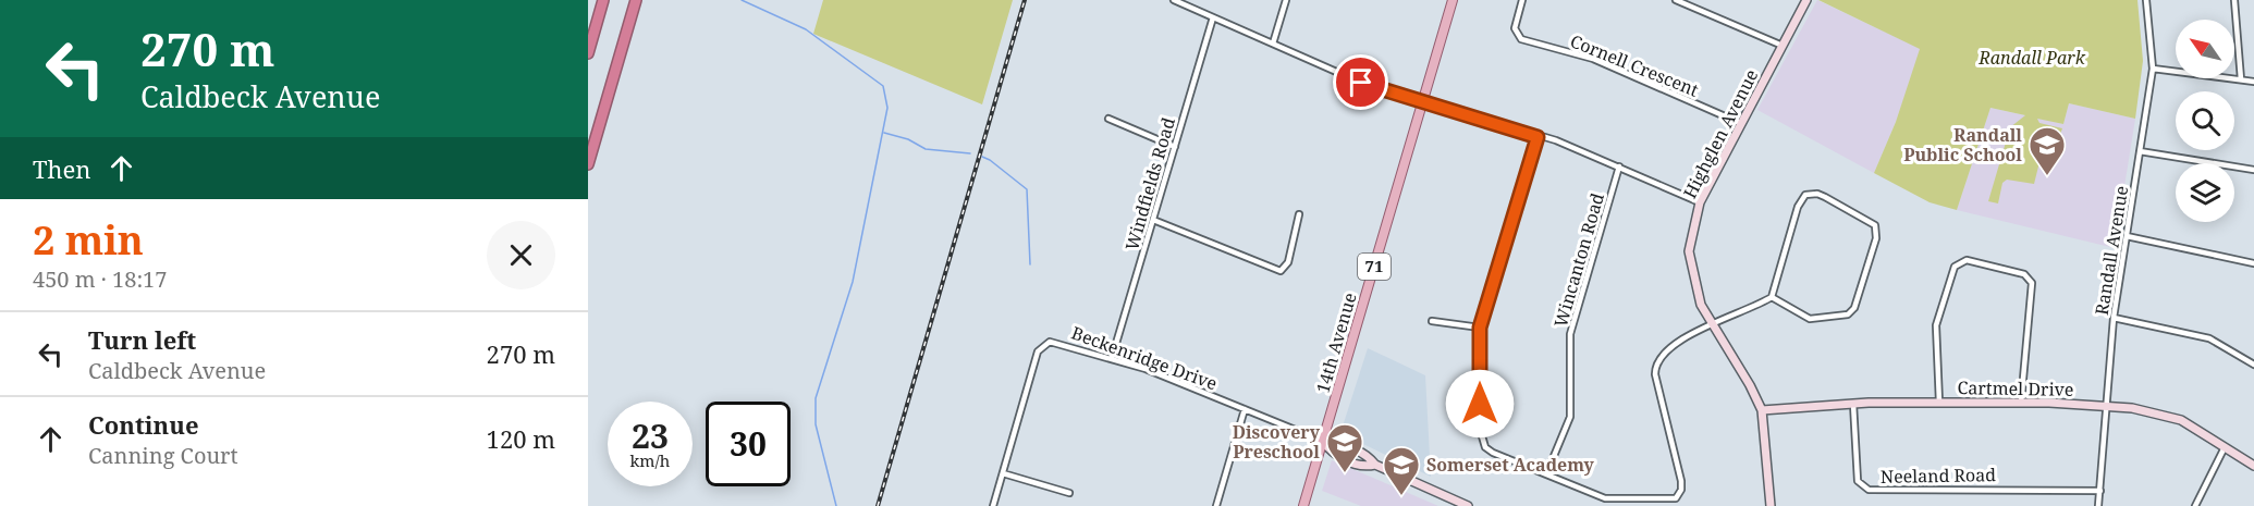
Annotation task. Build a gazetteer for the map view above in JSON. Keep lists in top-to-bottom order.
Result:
{
  "streets": {
    "main road": ["71", "14th Avenue"],
    "street": [
      "Cornell Crescent",
      "Highglen Avenue",
      "Windfields Road",
      "Randall Avenue",
      "Wincanton Road",
      "Beckenridge Drive",
      "Cartmel Drive",
      "Neeland Road"
    ]
  },
  "crossings": [
    ["Cornell Crescent", "Highglen Avenue"],
    ["Highglen Avenue", "Cartmel Drive"],
    ["Windfields Road", "Beckenridge Drive"],
    ["Randall Avenue", "Cartmel Drive"],
    ["Randall Avenue", "Neeland Road"],
    ["14th Avenue", "Beckenridge Drive"],
    ["Cartmel Drive", "Neeland Road"]
  ],
  "parks": ["Randall Park"],
  "places": {
    "school or university": ["Randall Public School", "Discovery Preschool", "Somerset Academy"]
  },
  "north": "top left",
  "page": {
    "turn": ["270 m", "Caldbeck Avenue"],
    "then": "Then",
    "heading": ["2 min", "450 m · 18:17"],
    "list": [
      {
        "name": "Turn left",
        "note": "Caldbeck Avenue",
        "value": "270 m"
      },
      {
        "name": "Continue",
        "note": "Canning Court",
        "value": "120 m"
      }
    ],
    "speed": "23 km/h",
    "limit": "30"
  }
}
